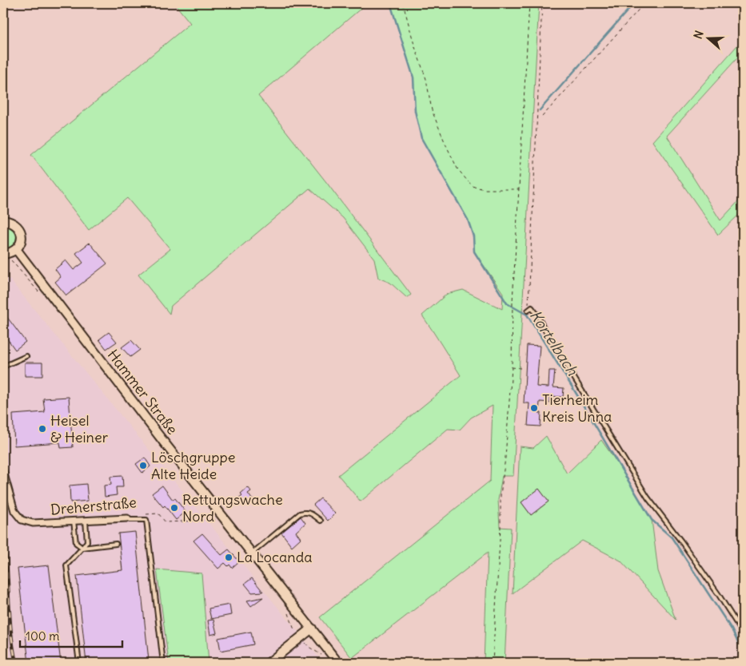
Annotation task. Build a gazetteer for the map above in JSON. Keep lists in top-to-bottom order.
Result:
{
  "streets": {
    "main road": ["Hammer Straße"],
    "street": ["Dreherstraße"]
  },
  "water": ["Kortelbach"],
  "places": [
    "Tierheim Kreis Unna",
    "Heisel & Heiner",
    "Löschgruppe Alte Heide",
    "Rettungswache Nord",
    "La Locanda"
  ],
  "scale_bar": "100 m",
  "north": "left"
}
